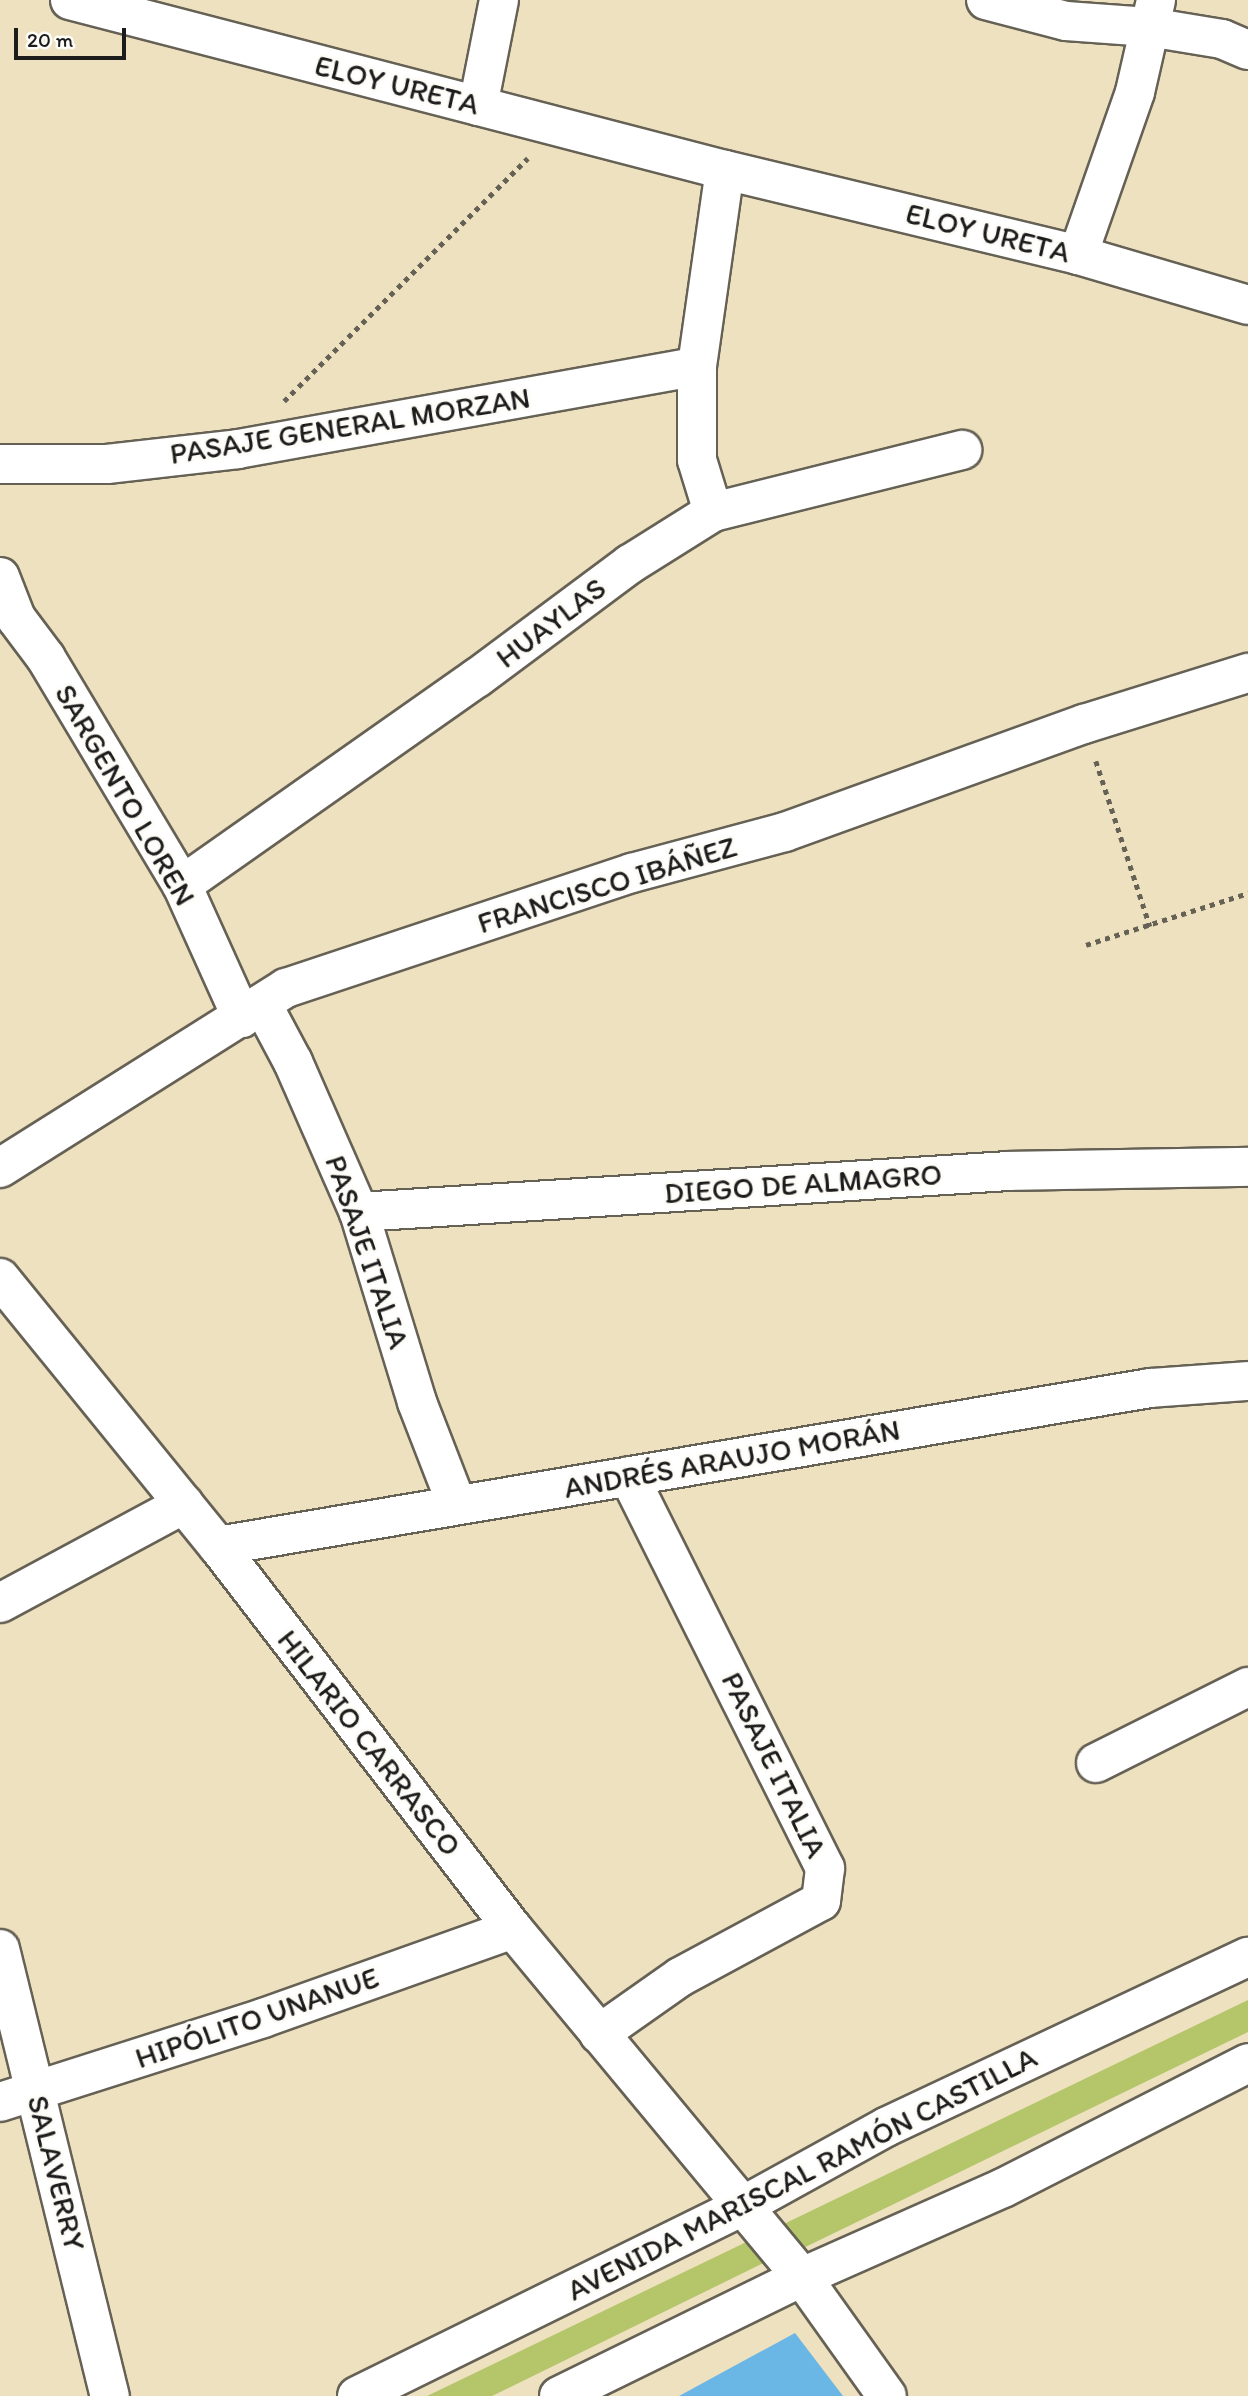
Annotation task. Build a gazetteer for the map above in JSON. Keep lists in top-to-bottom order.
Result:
{
  "streets": {
    "street": [
      "ELOY URETA",
      "PASAJE GENERAL MORZAN",
      "HUAYLAS",
      "SARGENTO LOREN",
      "FRANCISCO IBÁÑEZ",
      "DIEGO DE ALMAGRO",
      "PASAJE ITALIA",
      "ANDRÉS ARAUJO MORÁN",
      "HILARIO CARRASCO",
      "HIPÓLITO UNANUE",
      "SALAVERRY",
      "AVENIDA MARISCAL RAMÓN CASTILLA"
    ]
  },
  "crossings": [
    ["HUAYLAS", "SARGENTO LOREN"],
    ["SARGENTO LOREN", "FRANCISCO IBÁÑEZ"],
    ["SARGENTO LOREN", "PASAJE ITALIA"],
    ["FRANCISCO IBÁÑEZ", "PASAJE ITALIA"],
    ["DIEGO DE ALMAGRO", "PASAJE ITALIA"],
    ["PASAJE ITALIA", "ANDRÉS ARAUJO MORÁN"],
    ["PASAJE ITALIA", "HILARIO CARRASCO"],
    ["ANDRÉS ARAUJO MORÁN", "HILARIO CARRASCO"],
    ["HILARIO CARRASCO", "HIPÓLITO UNANUE"],
    ["HILARIO CARRASCO", "AVENIDA MARISCAL RAMÓN CASTILLA"],
    ["HIPÓLITO UNANUE", "SALAVERRY"]
  ],
  "scale_bar": "20 m"
}
